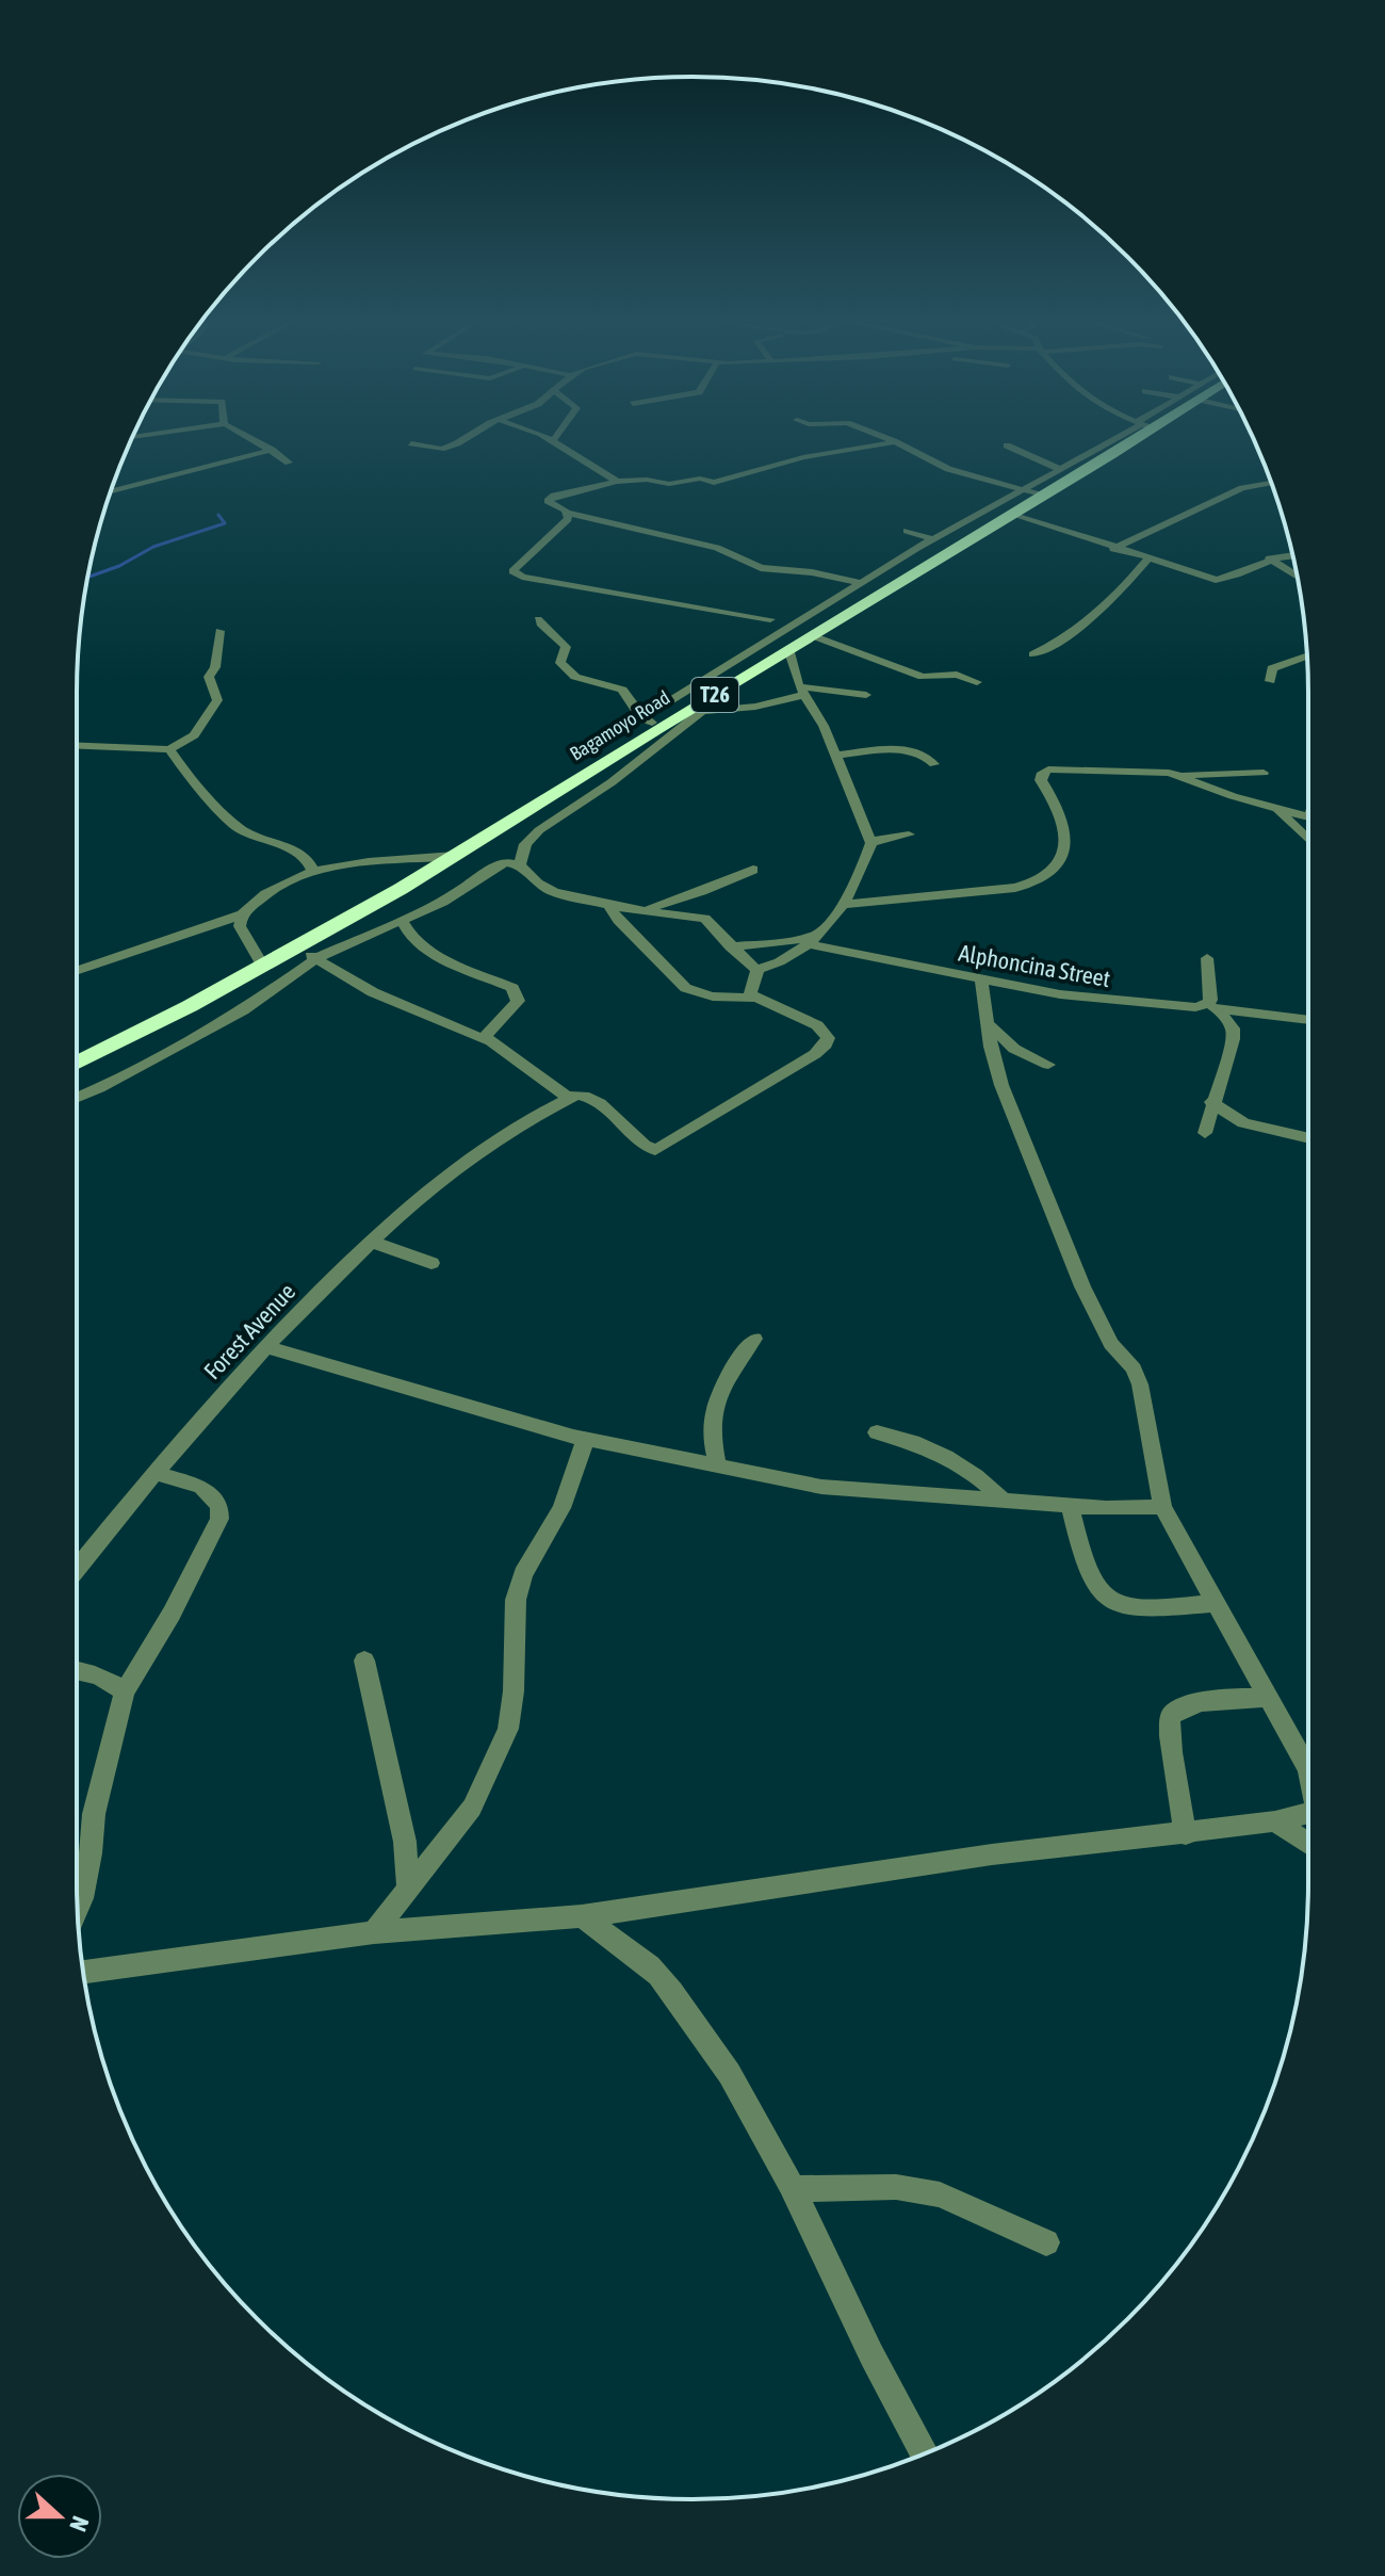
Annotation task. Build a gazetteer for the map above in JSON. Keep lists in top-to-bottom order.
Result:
{
  "streets": {
    "highway": ["T26", "Bagamoyo Road"],
    "street": ["Alphoncina Street", "Forest Avenue"]
  },
  "north": "right"
}
